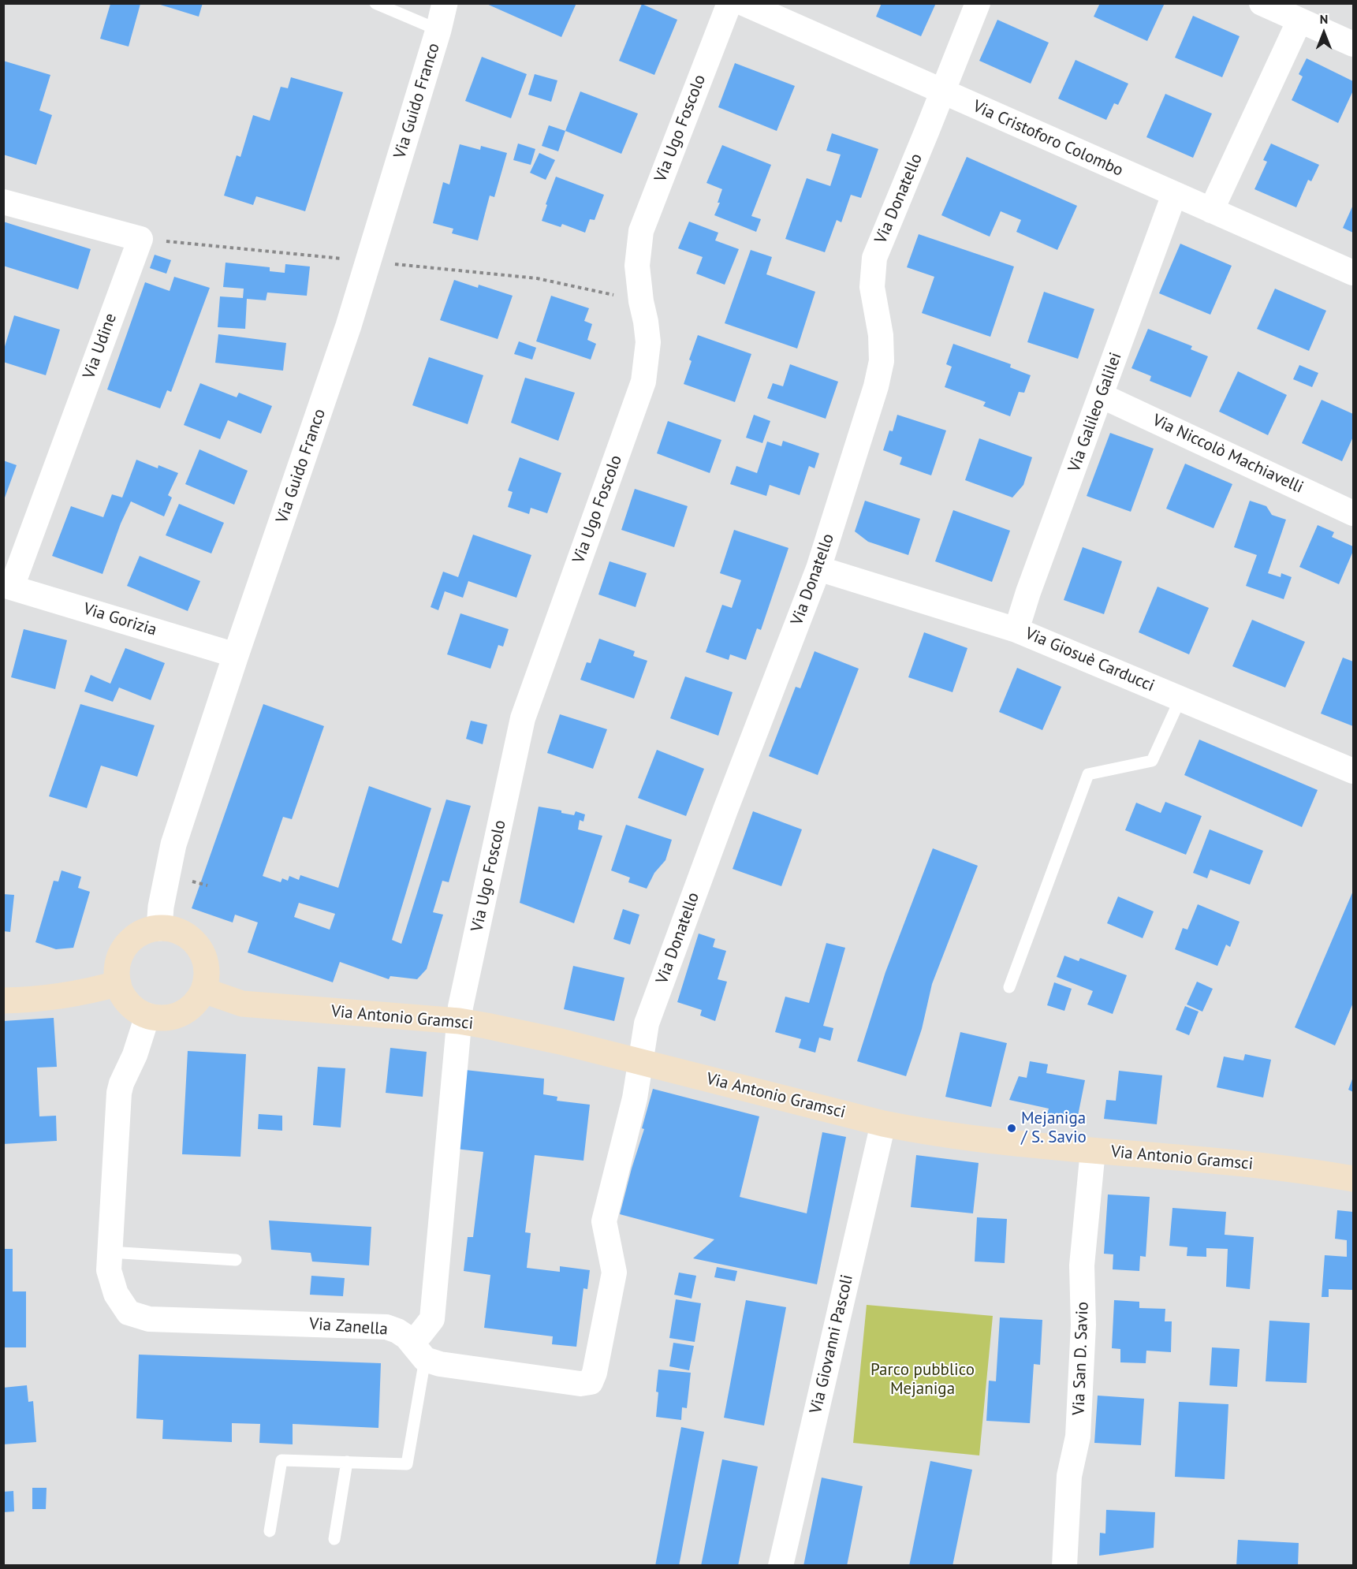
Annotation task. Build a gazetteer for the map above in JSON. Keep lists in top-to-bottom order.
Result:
{
  "streets": {
    "main road": ["Via Antonio Gramsci"],
    "street": [
      "Via Guido Franco",
      "Via Ugo Foscolo",
      "Via Cristoforo Colombo",
      "Via Donatello",
      "Via Udine",
      "Via Galileo Galilei",
      "Via Niccolò Machiavelli",
      "Via Gorizia",
      "Via Giosuè Carducci",
      "Via Zanella",
      "Via Giovanni Pascoli",
      "Via San D. Savio"
    ]
  },
  "crossings": [
    ["Via Guido Franco", "Via Gorizia"],
    ["Via Guido Franco", "Via Antonio Gramsci"],
    ["Via Guido Franco", "Via Zanella"],
    ["Via Ugo Foscolo", "Via Antonio Gramsci"],
    ["Via Ugo Foscolo", "Via Zanella"],
    ["Via Cristoforo Colombo", "Via Donatello"],
    ["Via Cristoforo Colombo", "Via Galileo Galilei"],
    ["Via Donatello", "Via Giosuè Carducci"],
    ["Via Donatello", "Via Antonio Gramsci"],
    ["Via Donatello", "Via Zanella"],
    ["Via Udine", "Via Gorizia"],
    ["Via Galileo Galilei", "Via Niccolò Machiavelli"],
    ["Via Galileo Galilei", "Via Giosuè Carducci"],
    ["Via Antonio Gramsci", "Via Zanella"],
    ["Via Antonio Gramsci", "Via Giovanni Pascoli"],
    ["Via Antonio Gramsci", "Via San D. Savio"]
  ],
  "parks": ["Parco pubblico Mejaniga"],
  "places": ["Mejaniga / S. Savio"],
  "north": "top"
}
